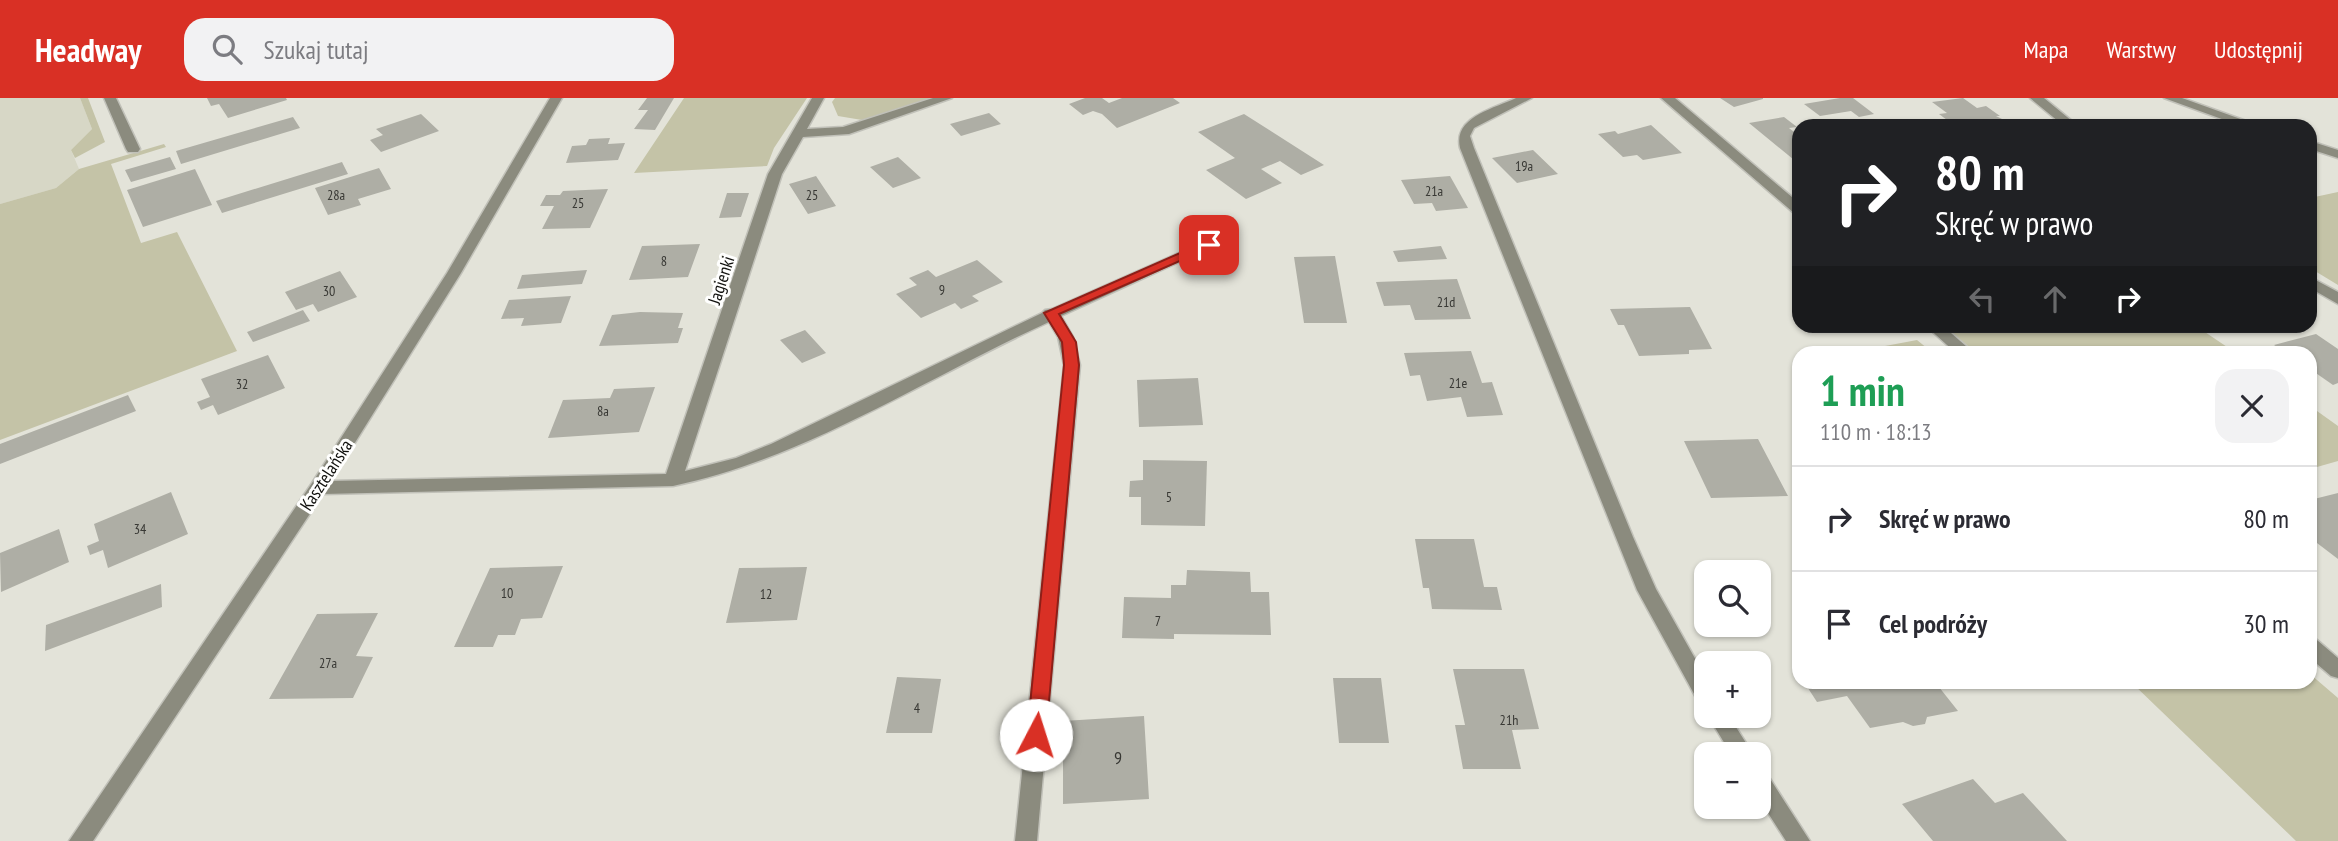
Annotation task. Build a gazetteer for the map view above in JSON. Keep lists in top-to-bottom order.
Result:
{
  "streets": {
    "street": ["Jagienki", "Kasztelańska"]
  },
  "house_numbers": [
    "19a",
    "21a",
    "28a",
    "25",
    "25",
    "8",
    "9",
    "30",
    "21d",
    "21e",
    "32",
    "8a",
    "5",
    "34",
    "10",
    "12",
    "7",
    "27a",
    "4",
    "21h",
    "9"
  ],
  "page": {
    "header": "Headway",
    "search": "Szukaj tutaj",
    "nav": ["Mapa", "Warstwy", "Udostępnij"],
    "turn": ["80 m", "Skręć w prawo"],
    "heading": ["1 min", "110 m · 18:13"],
    "list": [
      {
        "name": "Skręć w prawo",
        "value": "80 m"
      },
      {
        "name": "Cel podróży",
        "value": "30 m"
      }
    ],
    "map_buttons": ["+", "−"]
  }
}
